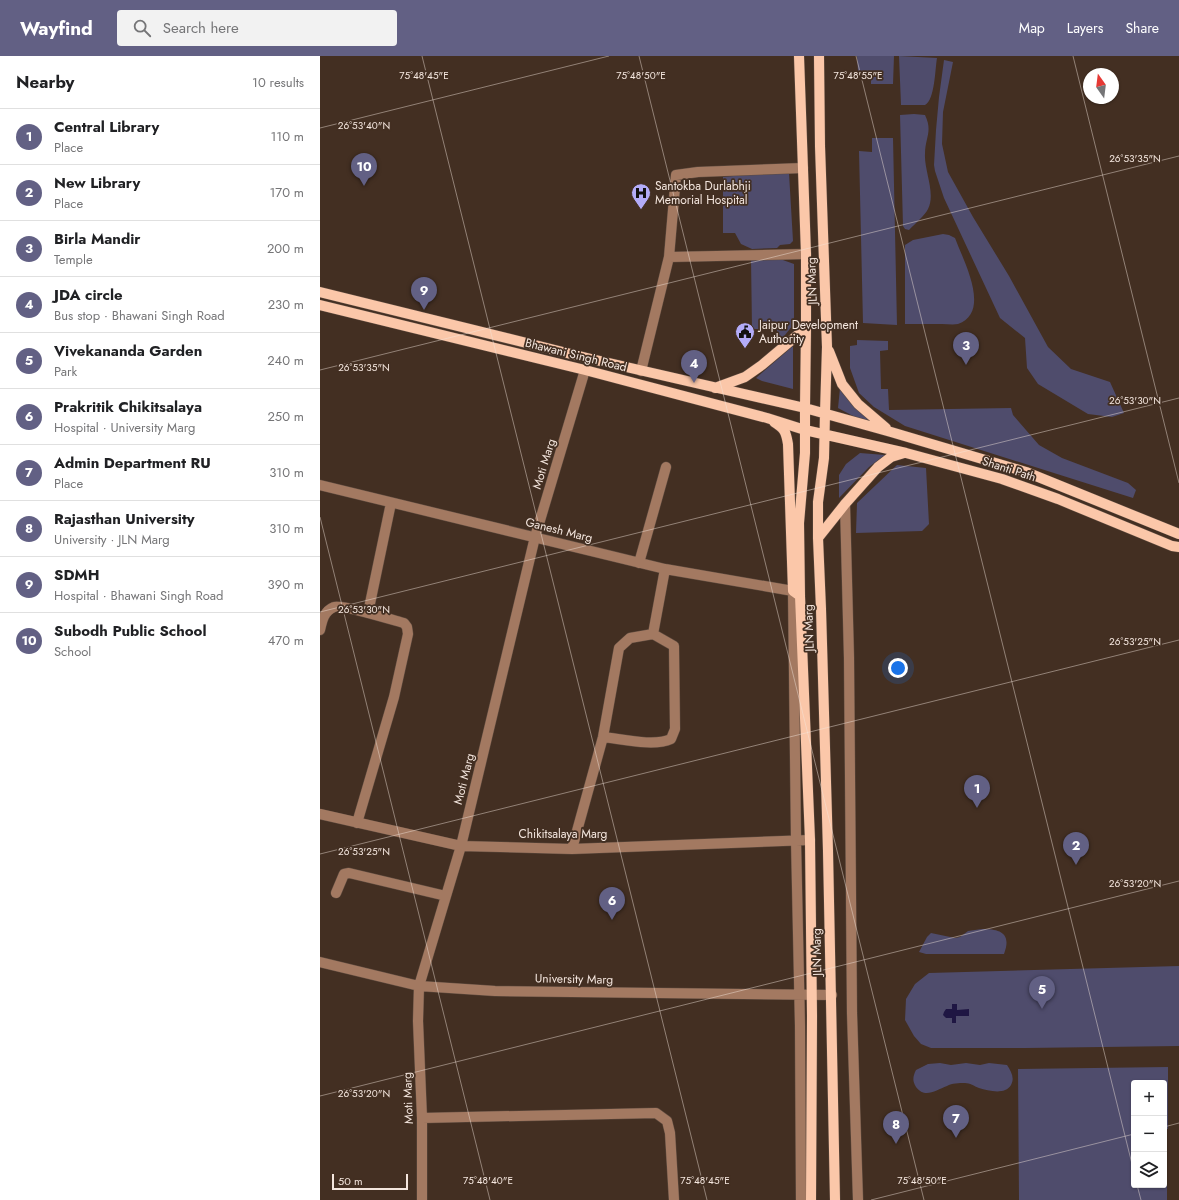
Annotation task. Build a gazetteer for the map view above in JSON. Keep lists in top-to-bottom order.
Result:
{
  "streets": {
    "main road": ["JLN Marg", "Bhawani Singh Road", "Shanti Path"],
    "street": [
      "Moti Marg",
      "Ganesh Marg",
      "Chikitsalaya Marg",
      "University Marg"
    ]
  },
  "crossings": [
    ["JLN Marg", "Bhawani Singh Road"],
    ["JLN Marg", "Shanti Path"],
    ["JLN Marg", "Ganesh Marg"],
    ["JLN Marg", "Chikitsalaya Marg"],
    ["JLN Marg", "University Marg"],
    ["Bhawani Singh Road", "Moti Marg"],
    ["Bhawani Singh Road", "Shanti Path"],
    ["Moti Marg", "Ganesh Marg"],
    ["Moti Marg", "Chikitsalaya Marg"],
    ["Moti Marg", "University Marg"]
  ],
  "places": {
    "hospital": ["Santokba Durlabhji Memorial Hospital"],
    "public building": ["Jaipur Development Authority"]
  },
  "scale_bar": "50 m",
  "north": "top",
  "page": {
    "header": "Wayfind",
    "search": "Search here",
    "nav": ["Map", "Layers", "Share"],
    "heading": ["Nearby", "10 results"],
    "list": [
      {
        "mark": "1",
        "name": "Central Library",
        "note": "Place",
        "value": "110 m"
      },
      {
        "mark": "2",
        "name": "New Library",
        "note": "Place",
        "value": "170 m"
      },
      {
        "mark": "3",
        "name": "Birla Mandir",
        "note": "Temple",
        "value": "200 m"
      },
      {
        "mark": "4",
        "name": "JDA circle",
        "note": "Bus stop · Bhawani Singh Road",
        "value": "230 m"
      },
      {
        "mark": "5",
        "name": "Vivekananda Garden",
        "note": "Park",
        "value": "240 m"
      },
      {
        "mark": "6",
        "name": "Prakritik Chikitsalaya",
        "note": "Hospital · University Marg",
        "value": "250 m"
      },
      {
        "mark": "7",
        "name": "Admin Department RU",
        "note": "Place",
        "value": "310 m"
      },
      {
        "mark": "8",
        "name": "Rajasthan University",
        "note": "University · JLN Marg",
        "value": "310 m"
      },
      {
        "mark": "9",
        "name": "SDMH",
        "note": "Hospital · Bhawani Singh Road",
        "value": "390 m"
      },
      {
        "mark": "10",
        "name": "Subodh Public School",
        "note": "School",
        "value": "470 m"
      }
    ],
    "pins": [
      "10",
      "9",
      "3",
      "4",
      "1",
      "2",
      "6",
      "5",
      "7",
      "8"
    ],
    "map_buttons": ["+", "−"],
    "scale": "50 m"
  },
  "coordinates": [
    "75°48'45\"E",
    "75°48'50\"E",
    "75°48'55\"E",
    "26°53'40\"N",
    "26°53'35\"N",
    "26°53'30\"N",
    "26°53'25\"N",
    "26°53'20\"N",
    "75°48'40\"E"
  ]
}
